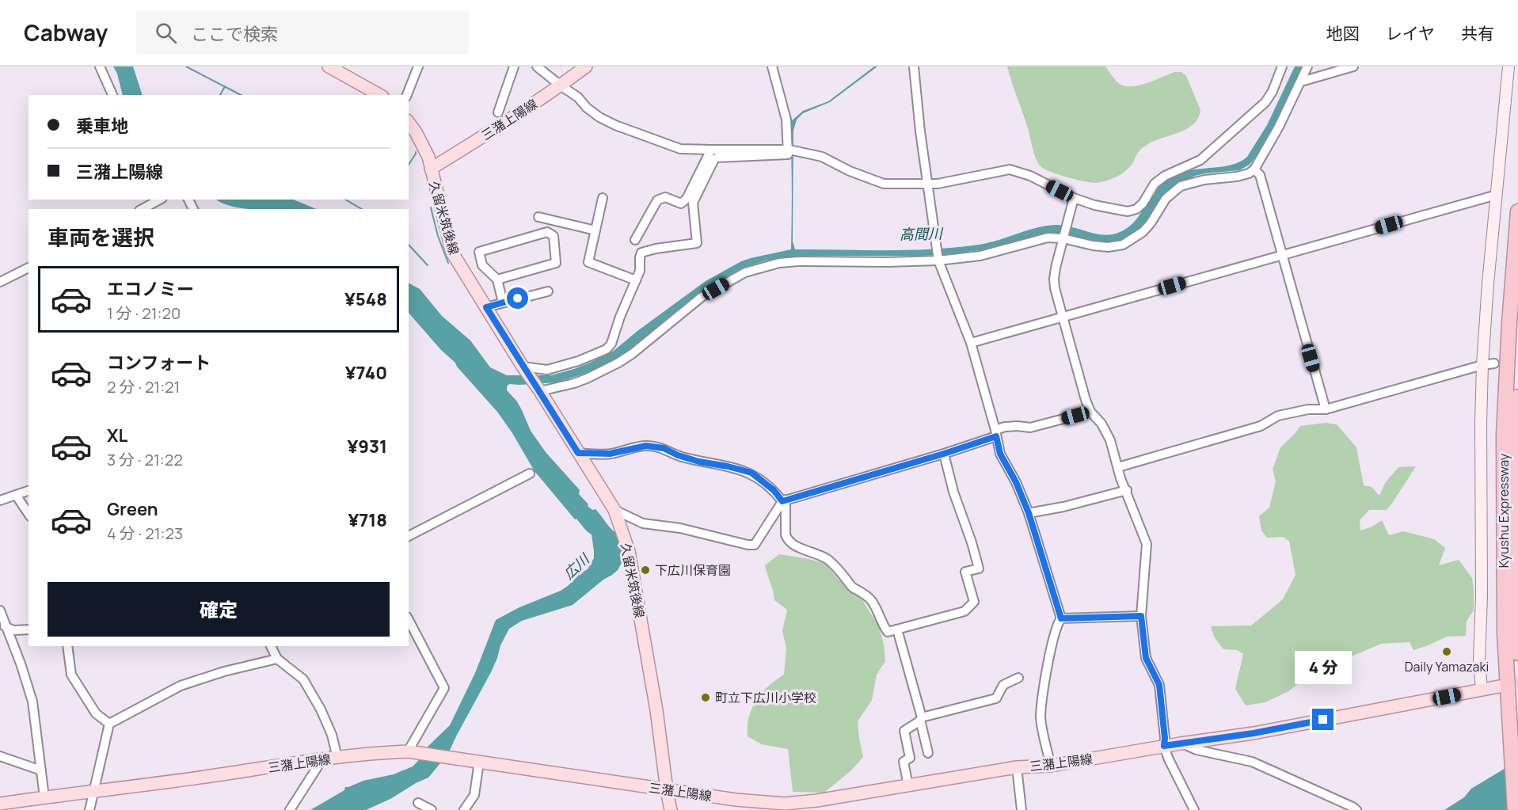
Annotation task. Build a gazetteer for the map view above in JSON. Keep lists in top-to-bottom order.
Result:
{
  "streets": {
    "highway": ["Kyushu Expressway"],
    "main road": ["三潴上陽線", "久留米筑後線"]
  },
  "crossings": [
    ["三潴上陽線", "久留米筑後線"]
  ],
  "water": ["高間川", "広川"],
  "places": ["下広川保育園", "Daily Yamazaki", "町立下広川小学校"],
  "page": {
    "header": "Cabway",
    "search": "ここで検索",
    "nav": ["地図", "レイヤ", "共有"],
    "banner": ["乗車地", "三潴上陽線"],
    "heading": "車両を選択",
    "list": [
      {
        "name": "エコノミー",
        "note": "1 分 · 21:20",
        "value": "¥548"
      },
      {
        "name": "コンフォート",
        "note": "2 分 · 21:21",
        "value": "¥740"
      },
      {
        "name": "XL",
        "note": "3 分 · 21:22",
        "value": "¥931"
      },
      {
        "name": "Green",
        "note": "4 分 · 21:23",
        "value": "¥718"
      }
    ],
    "buttons": "確定",
    "bubble": "4 分"
  }
}
